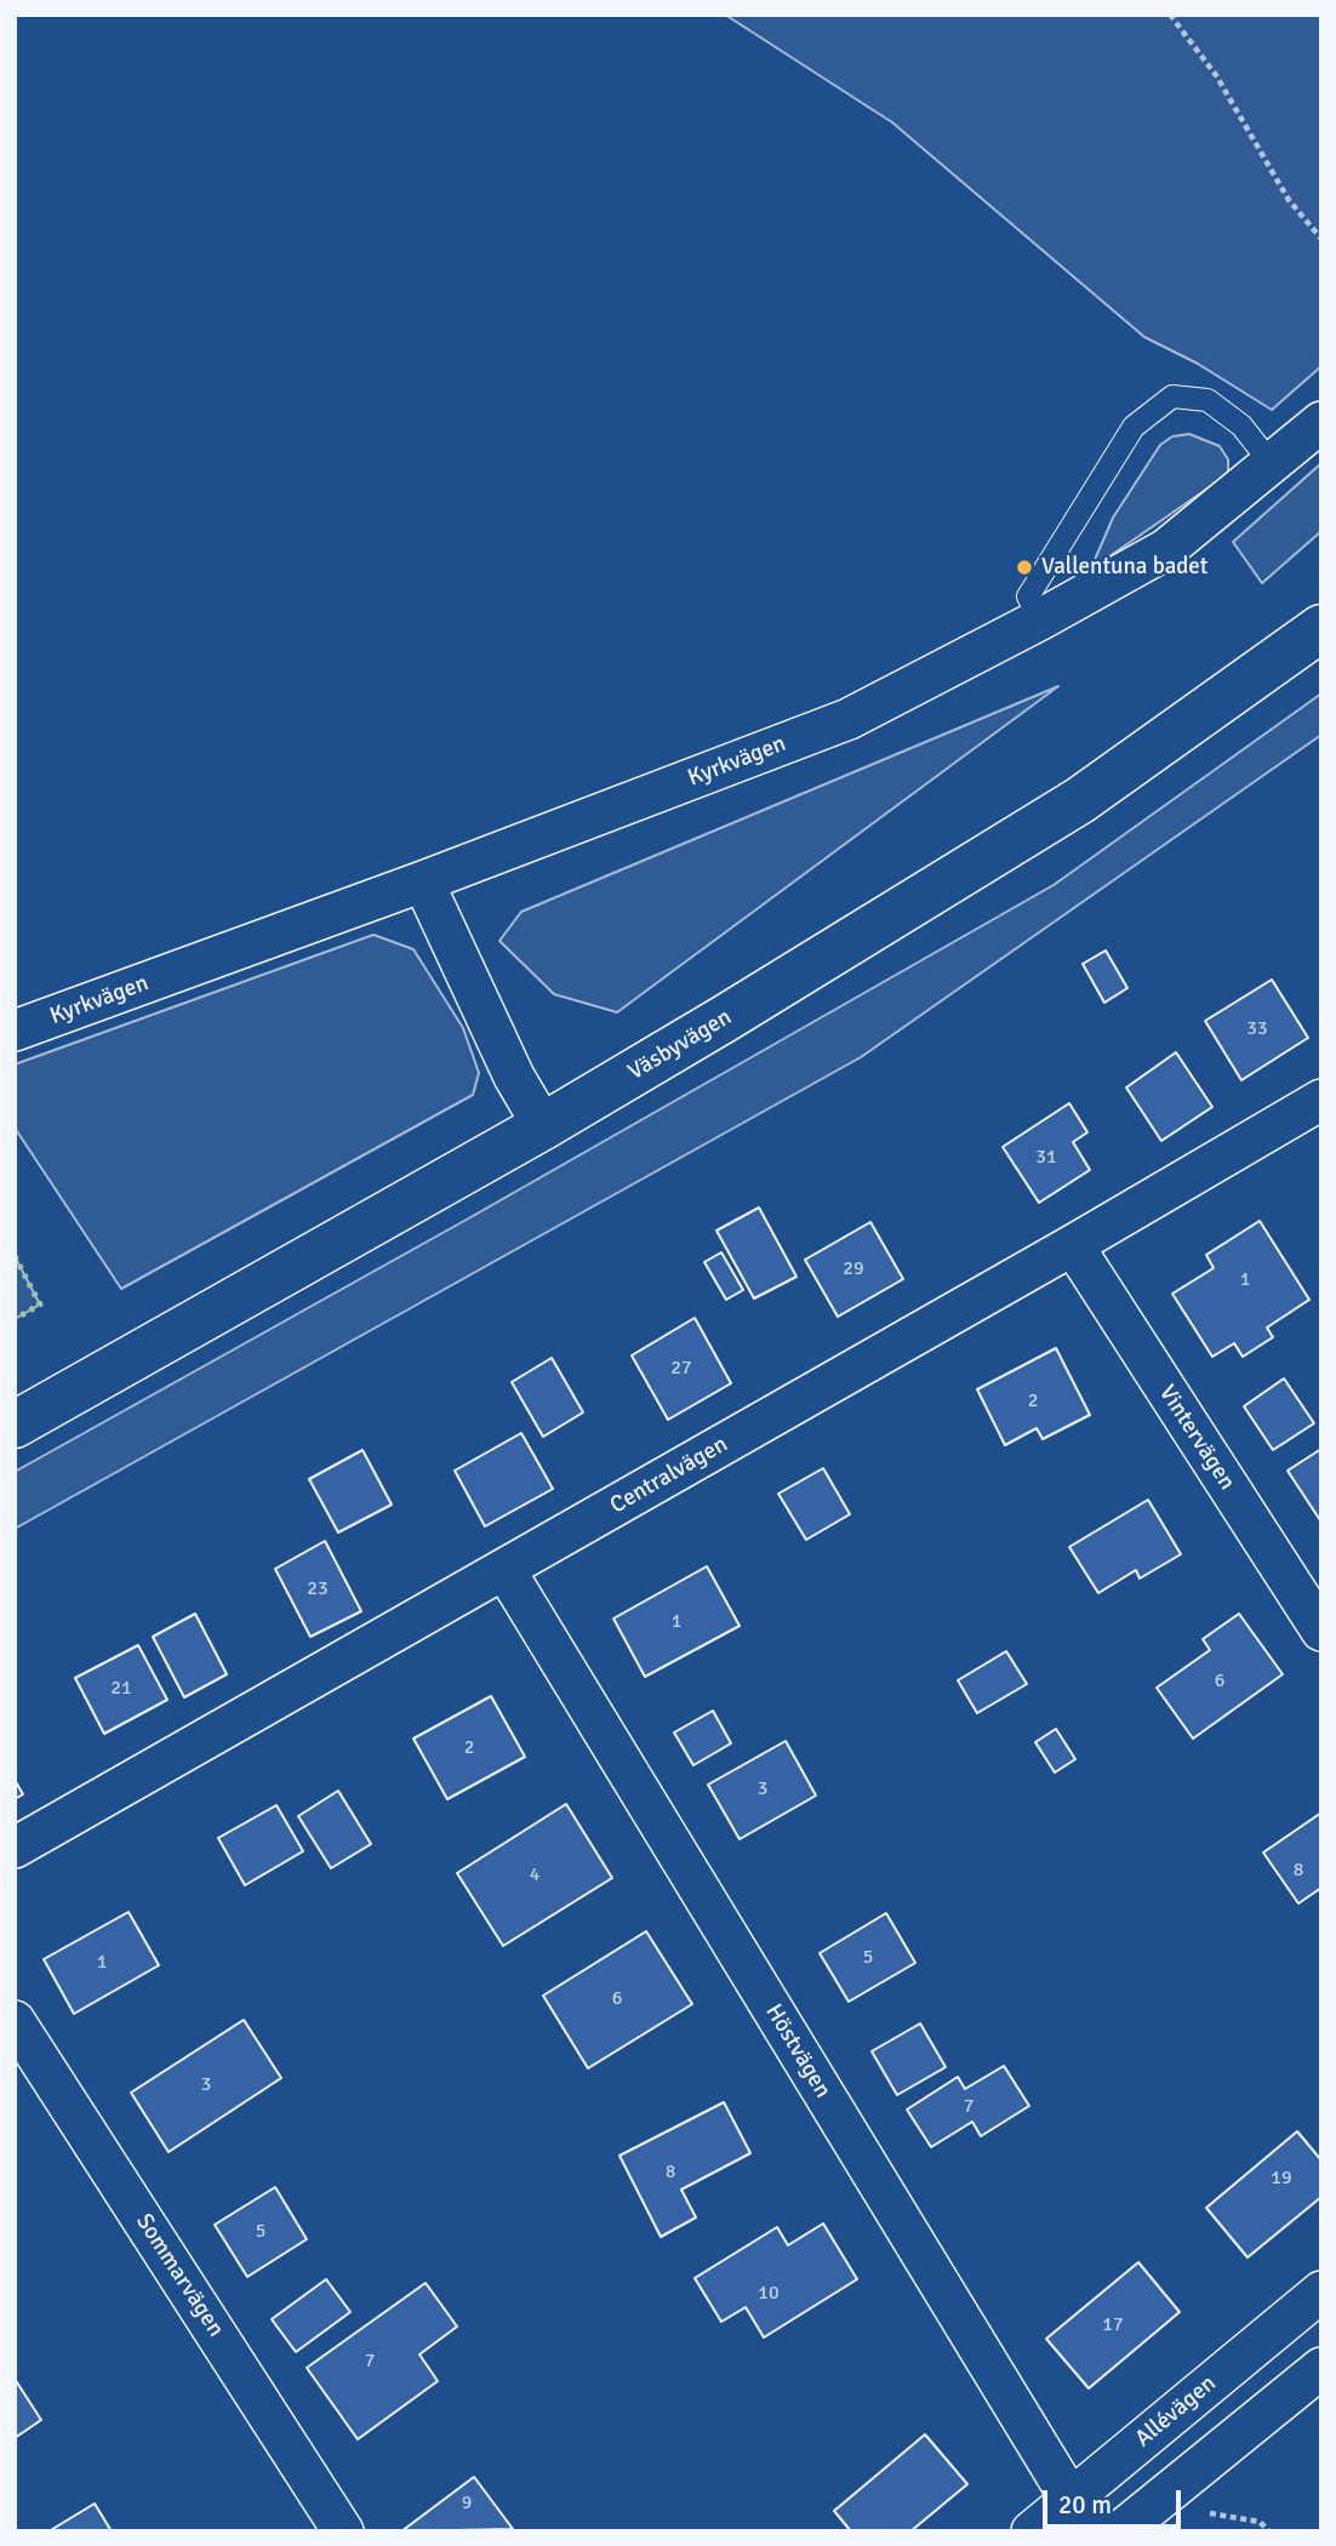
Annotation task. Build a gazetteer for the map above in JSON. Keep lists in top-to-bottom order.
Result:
{
  "streets": {
    "main road": ["Väsbyvägen"],
    "street": [
      "Kyrkvägen",
      "Vintervägen",
      "Centralvägen",
      "Höstvägen",
      "Sommarvägen",
      "Allévägen"
    ]
  },
  "crossings": [
    ["Vintervägen", "Centralvägen"],
    ["Centralvägen", "Höstvägen"],
    ["Höstvägen", "Allévägen"]
  ],
  "places": ["Vallentuna badet"],
  "house_numbers": [
    "33",
    "31",
    "29",
    "1",
    "27",
    "2",
    "23",
    "1",
    "6",
    "21",
    "2",
    "3",
    "8",
    "4",
    "5",
    "1",
    "6",
    "3",
    "7",
    "8",
    "19",
    "5",
    "10",
    "17",
    "7",
    "9"
  ],
  "scale_bar": "20 m"
}
